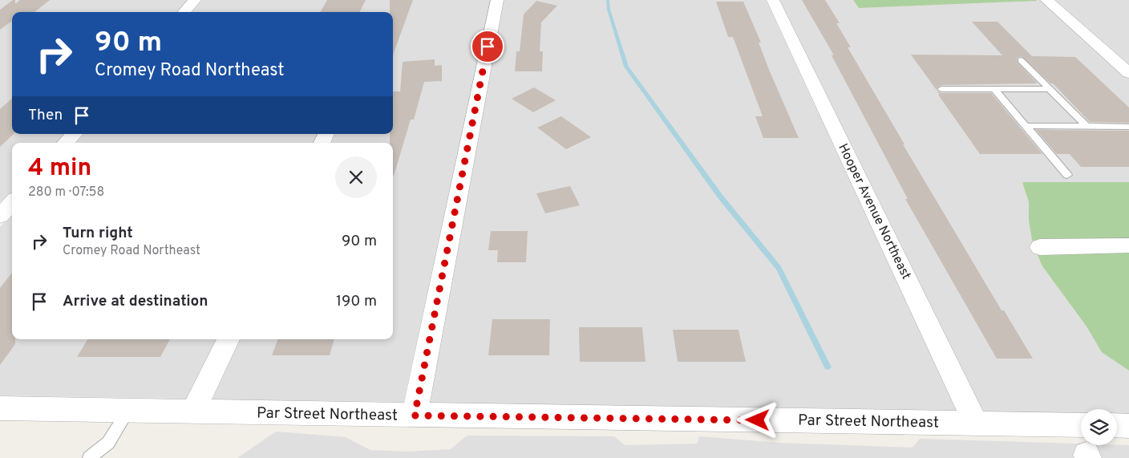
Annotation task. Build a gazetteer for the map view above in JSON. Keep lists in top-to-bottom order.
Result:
{
  "streets": {
    "street": ["Hooper Avenue Northeast", "Par Street Northeast"]
  },
  "crossings": [
    ["Hooper Avenue Northeast", "Par Street Northeast"]
  ],
  "page": {
    "turn": ["90 m", "Cromey Road Northeast"],
    "then": "Then",
    "heading": ["4 min", "280 m · 07:58"],
    "list": [
      {
        "name": "Turn right",
        "note": "Cromey Road Northeast",
        "value": "90 m"
      },
      {
        "name": "Arrive at destination",
        "value": "190 m"
      }
    ]
  }
}
